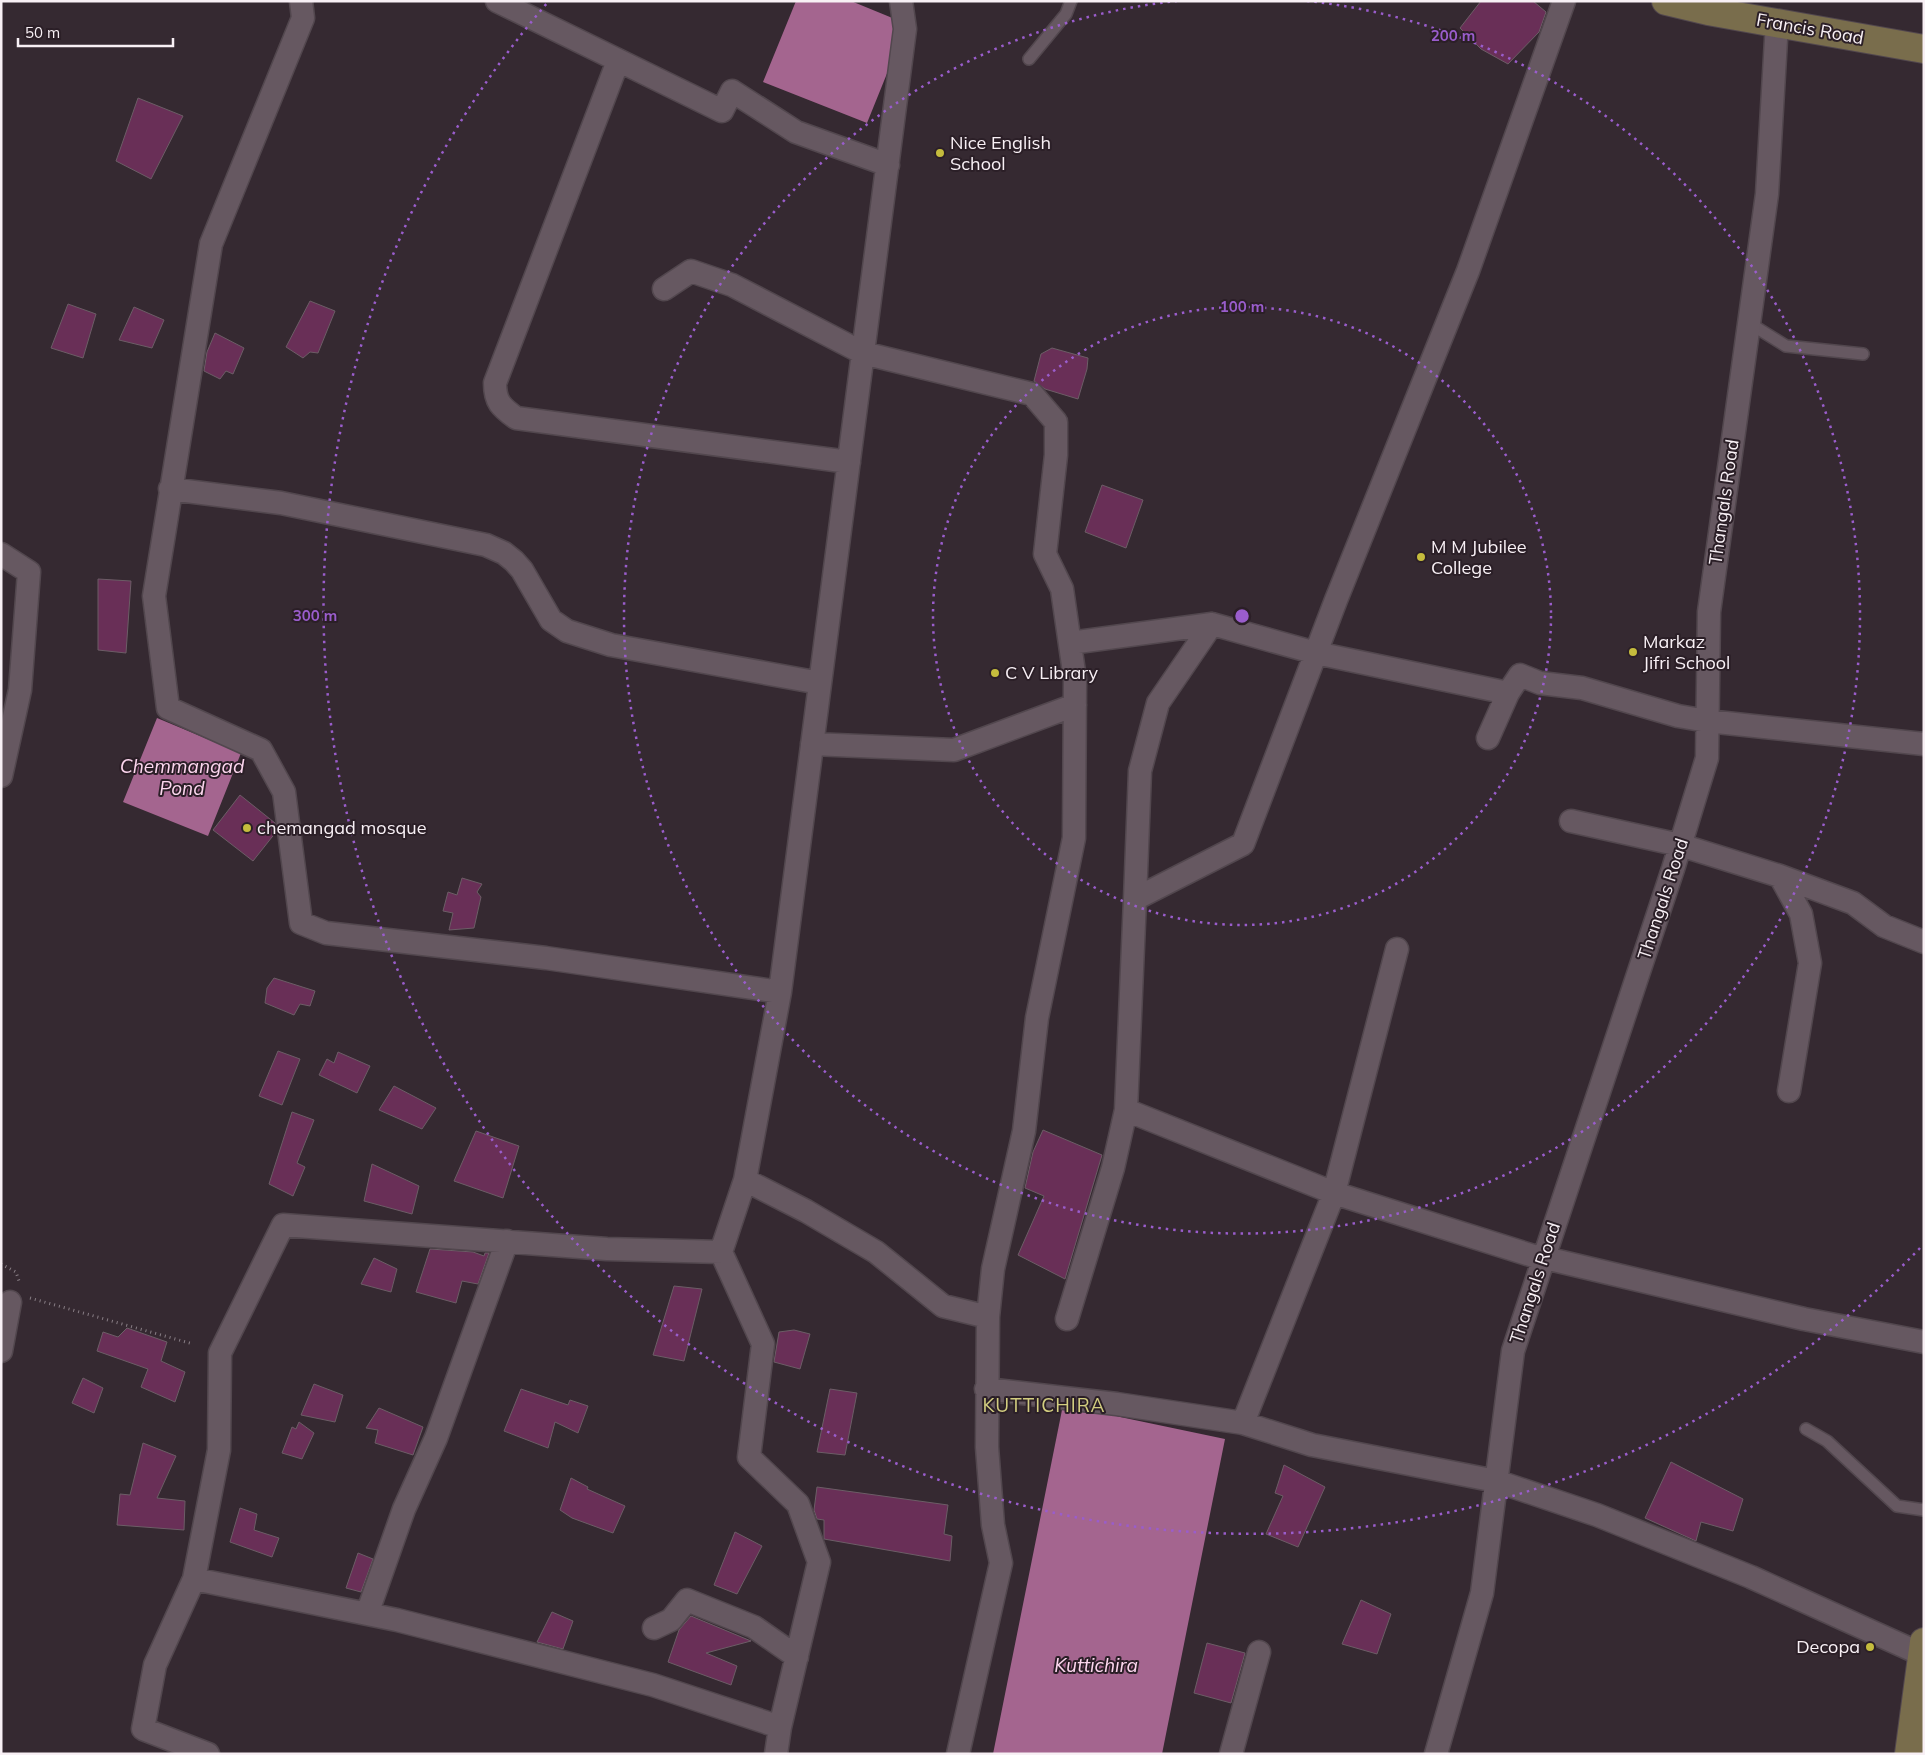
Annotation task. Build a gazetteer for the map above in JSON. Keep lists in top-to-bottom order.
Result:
{
  "streets": {
    "main road": ["Francis Road"],
    "street": ["Thangals Road"]
  },
  "crossings": [
    ["Francis Road", "Thangals Road"]
  ],
  "districts": ["KUTTICHIRA"],
  "water": ["Chemmangad Pond", "Kuttichira"],
  "places": [
    "Nice English School",
    "M M Jubilee College",
    "Markaz Jifri School",
    "C V Library",
    "chemangad mosque",
    "Decopa"
  ],
  "scale_bar": "50 m",
  "rings": ["200 m", "100 m", "300 m"]
}
